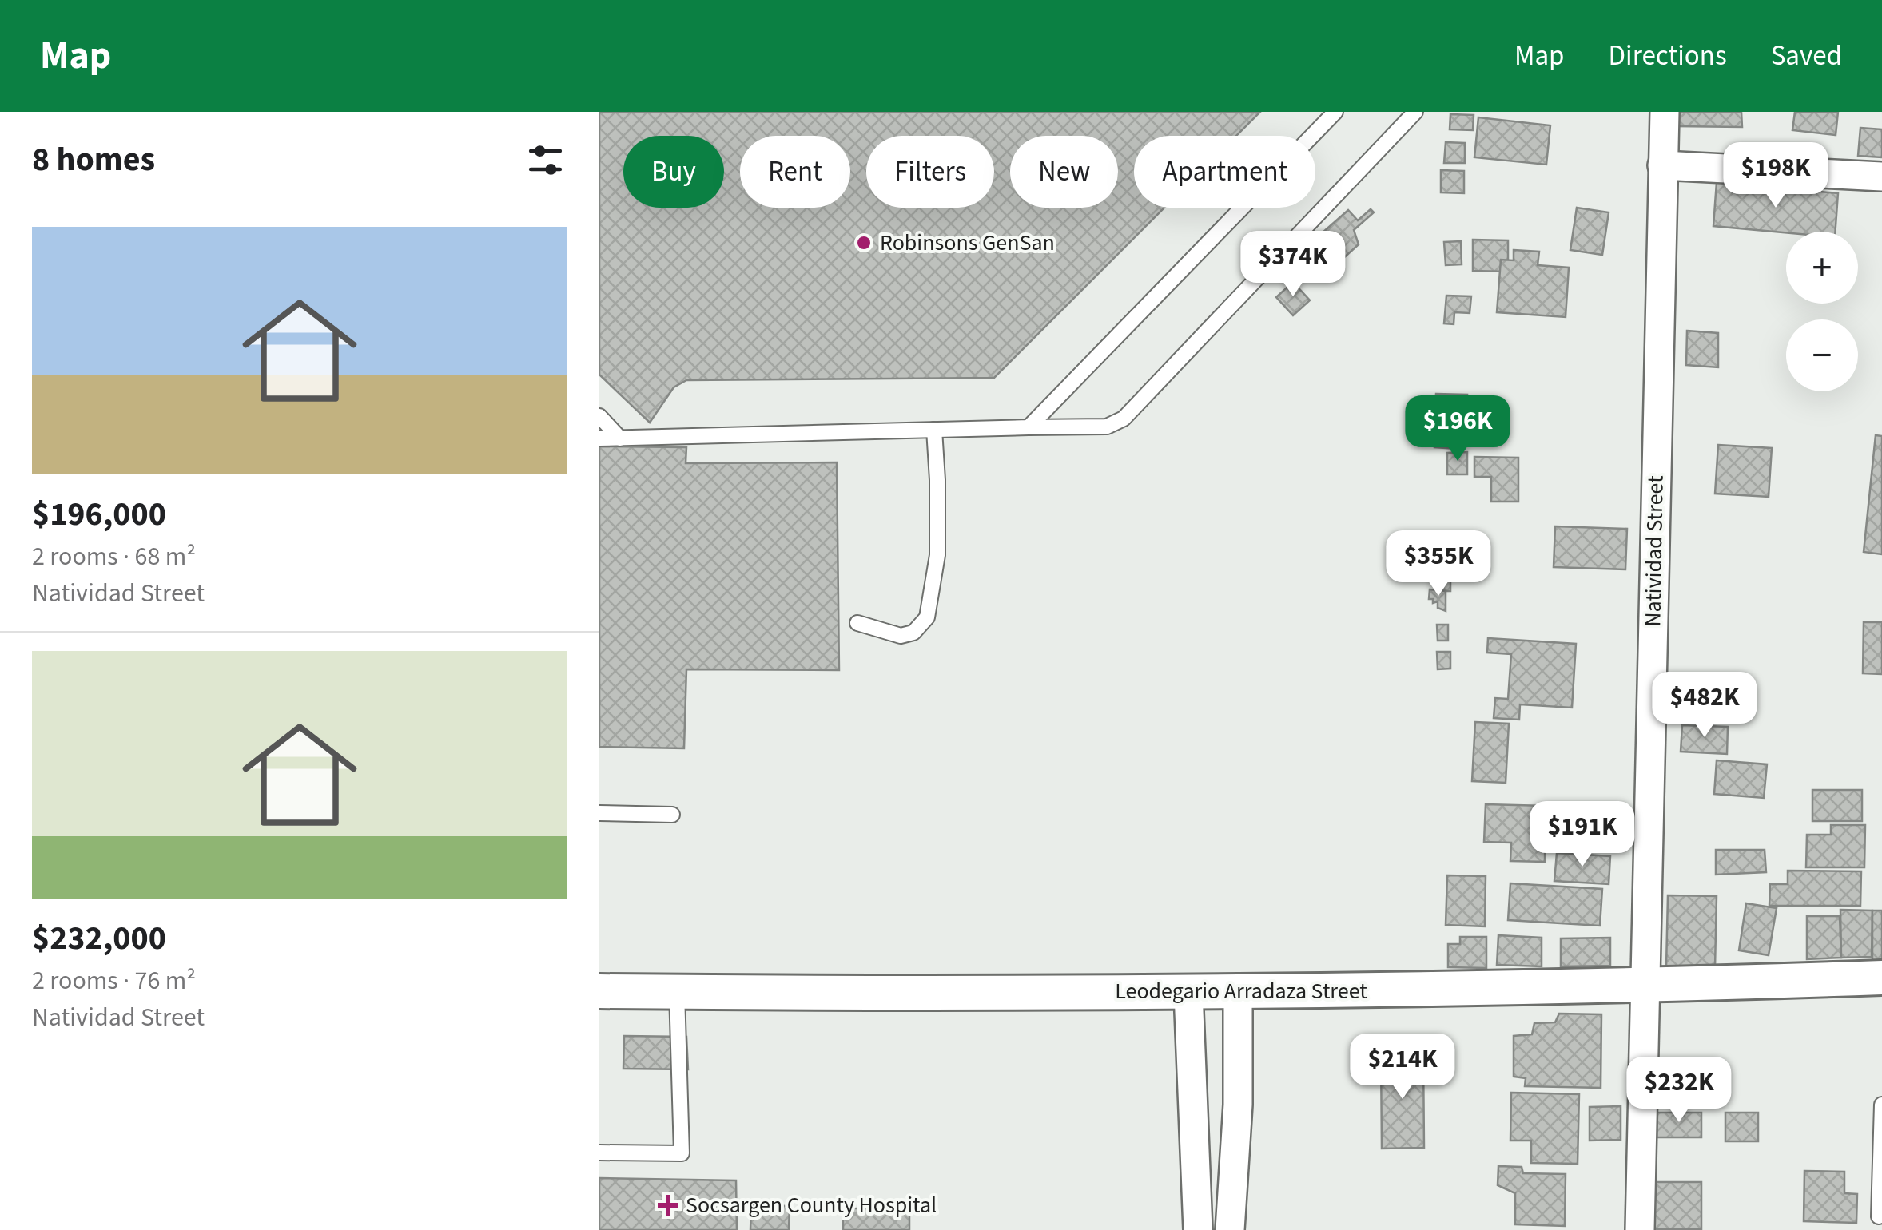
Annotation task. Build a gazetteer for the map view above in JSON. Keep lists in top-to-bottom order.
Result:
{
  "streets": {
    "street": ["Natividad Street", "Leodegario Arradaza Street"]
  },
  "crossings": [
    ["Natividad Street", "Leodegario Arradaza Street"]
  ],
  "places": {
    "other": ["Robinsons GenSan"],
    "health": ["Socsargen County Hospital"]
  },
  "page": {
    "header": "Map",
    "nav": ["Map", "Directions", "Saved"],
    "heading": "8 homes",
    "chip": [
      "Buy",
      "Rent",
      "Filters",
      "New",
      "Apartment"
    ],
    "price": [
      "$198K",
      "$374K",
      "$196K",
      "$355K",
      "$482K",
      "$191K",
      "$214K",
      "$232K"
    ],
    "list": [
      {
        "name": "$196,000",
        "note": "2 rooms · 68 m² · Natividad Street"
      },
      {
        "name": "$232,000",
        "note": "2 rooms · 76 m² · Natividad Street"
      }
    ],
    "map_buttons": ["+", "−"]
  }
}
